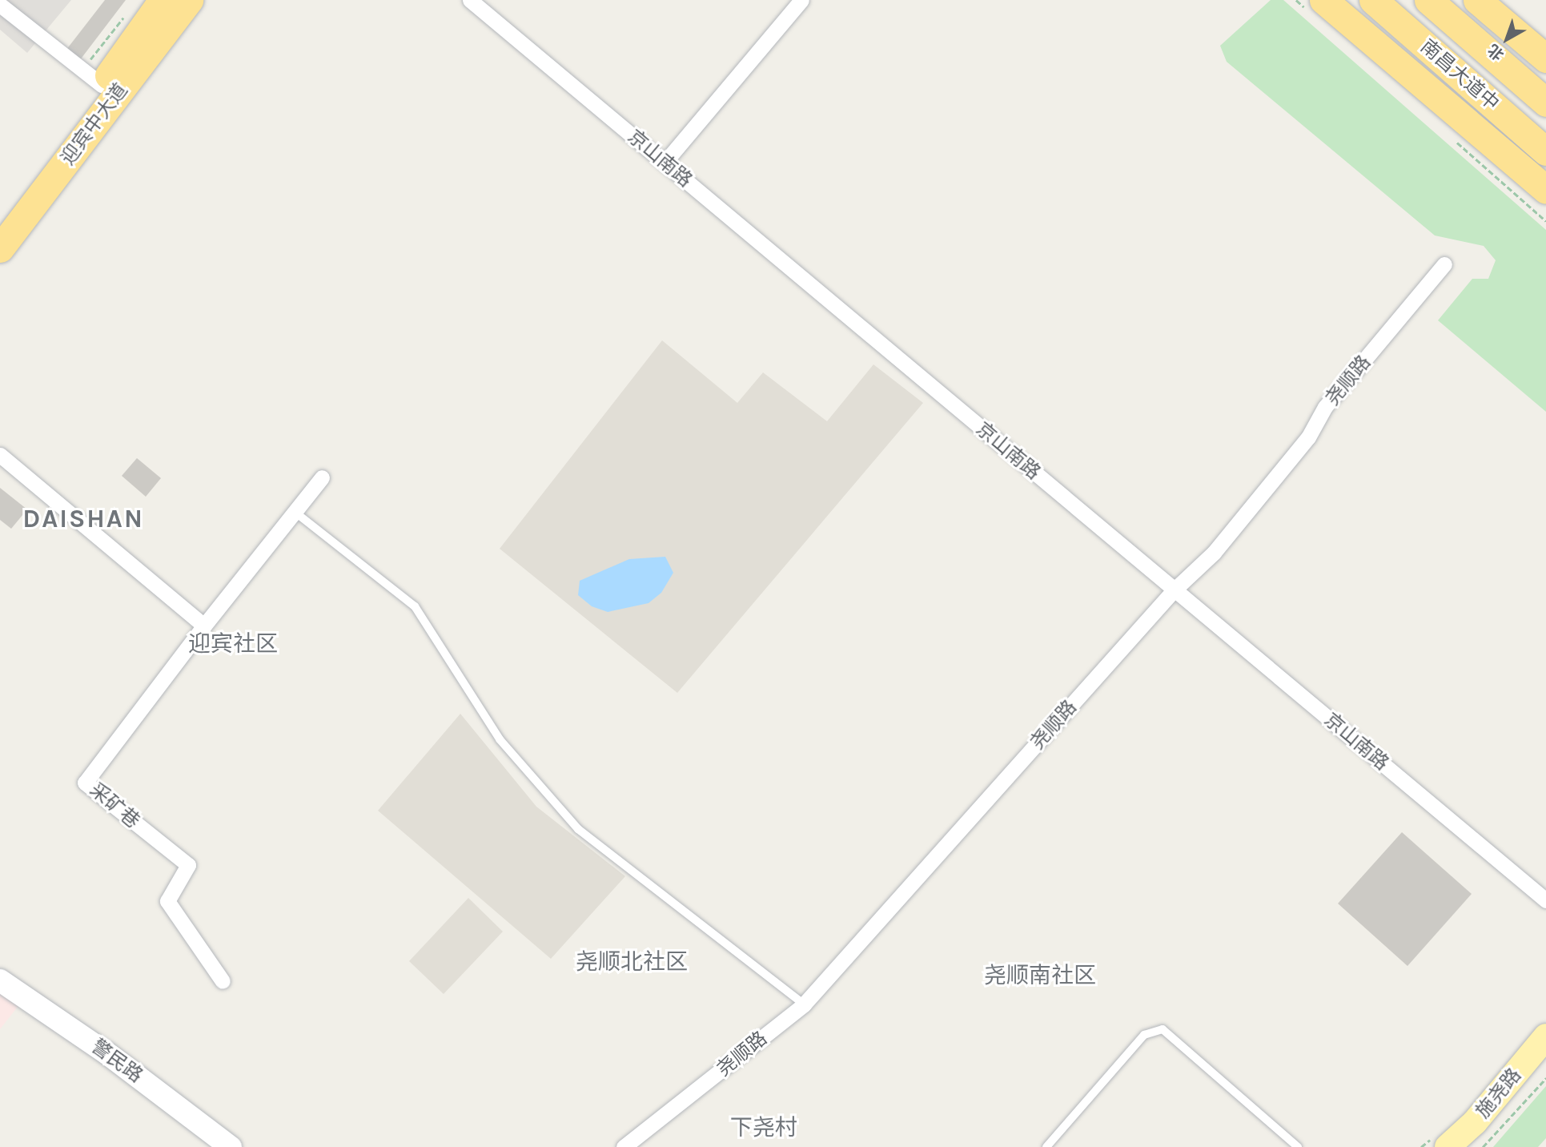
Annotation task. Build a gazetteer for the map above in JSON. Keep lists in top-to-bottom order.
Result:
{
  "streets": {
    "highway": ["南昌大道中", "迎宾中大道"],
    "main road": ["施尧路"],
    "street": [
      "京山南路",
      "尧顺路",
      "采矿巷",
      "警民路"
    ]
  },
  "crossings": [
    ["京山南路", "尧顺路"]
  ],
  "districts": [
    "DAISHAN",
    "迎宾社区",
    "尧顺北社区",
    "尧顺南社区",
    "下尧村"
  ],
  "north": "bottom left"
}
